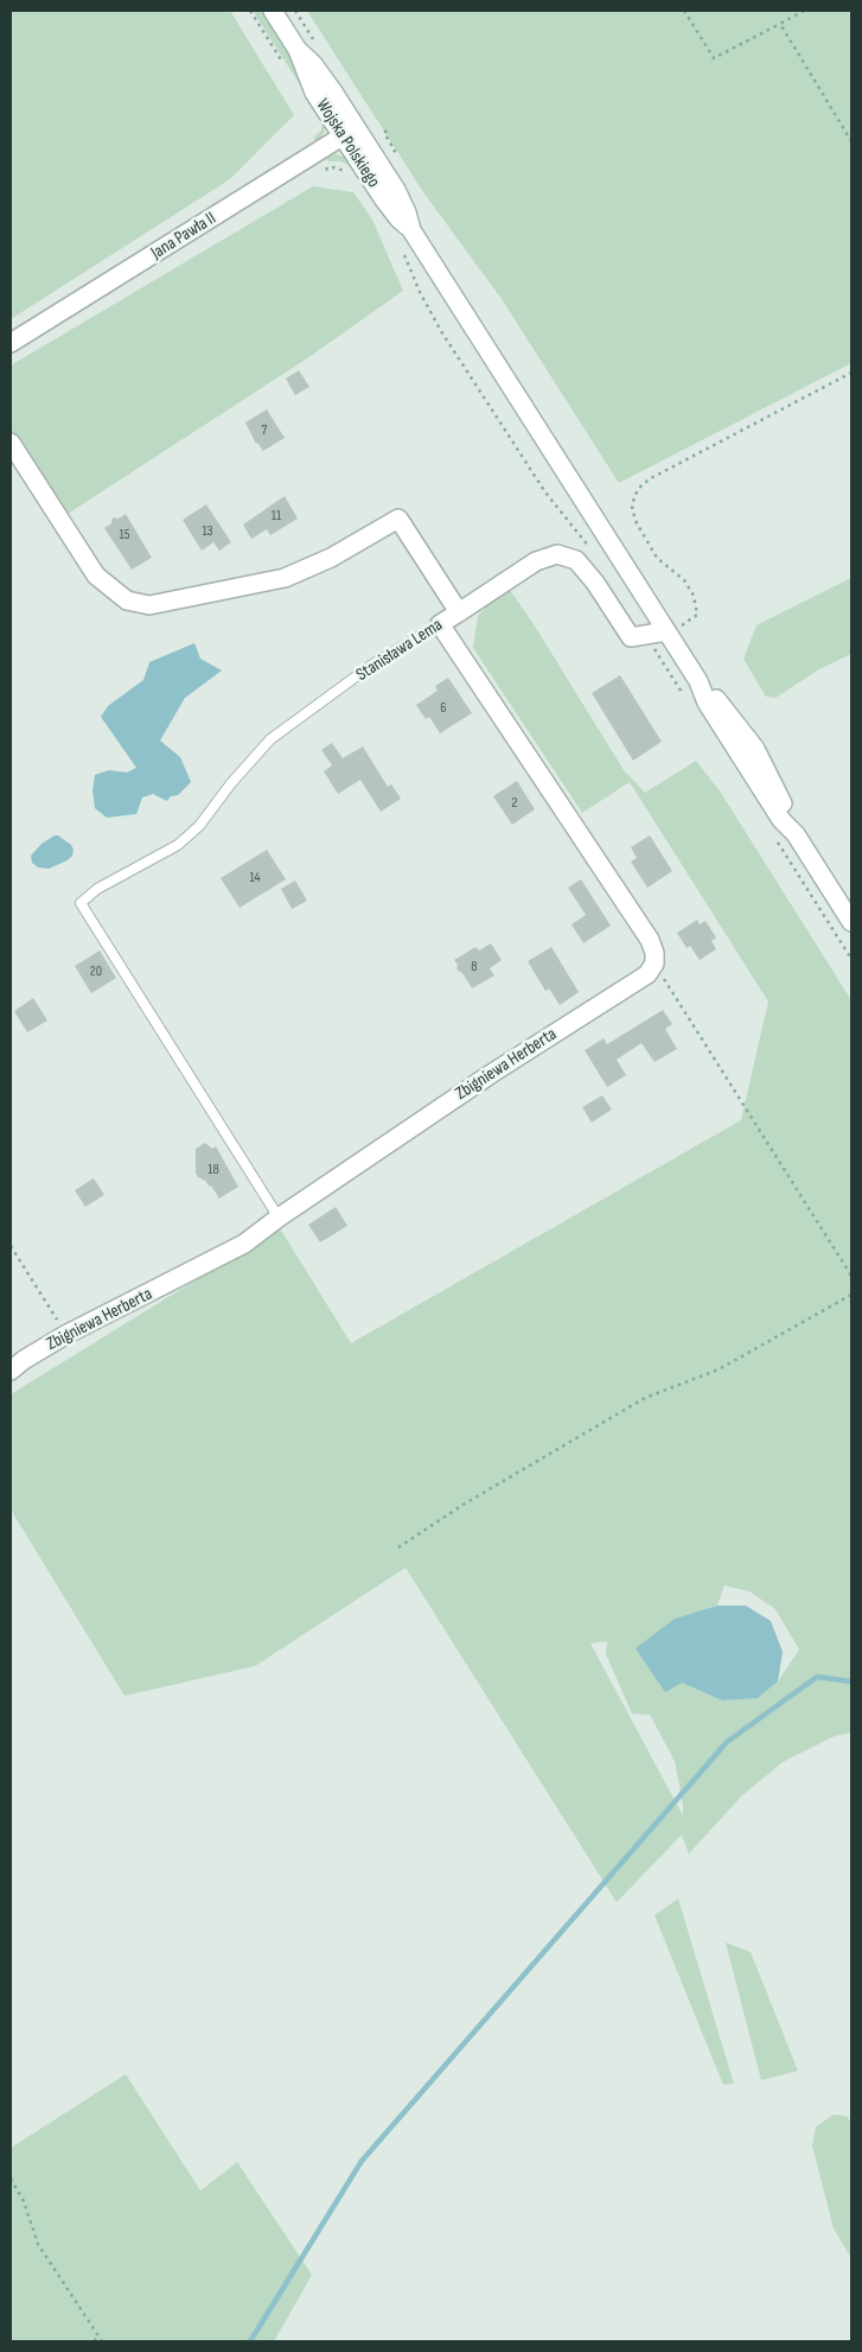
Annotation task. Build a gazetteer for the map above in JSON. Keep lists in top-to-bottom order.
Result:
{
  "streets": {
    "street": [
      "Wojska Polskiego",
      "Jana Pawła II",
      "Stanisława Lema",
      "Zbigniewa Herberta"
    ]
  },
  "crossings": [
    ["Wojska Polskiego", "Jana Pawła II"],
    ["Stanisława Lema", "Zbigniewa Herberta"]
  ],
  "house_numbers": [
    "7",
    "11",
    "13",
    "15",
    "6",
    "2",
    "14",
    "8",
    "20",
    "18"
  ]
}
